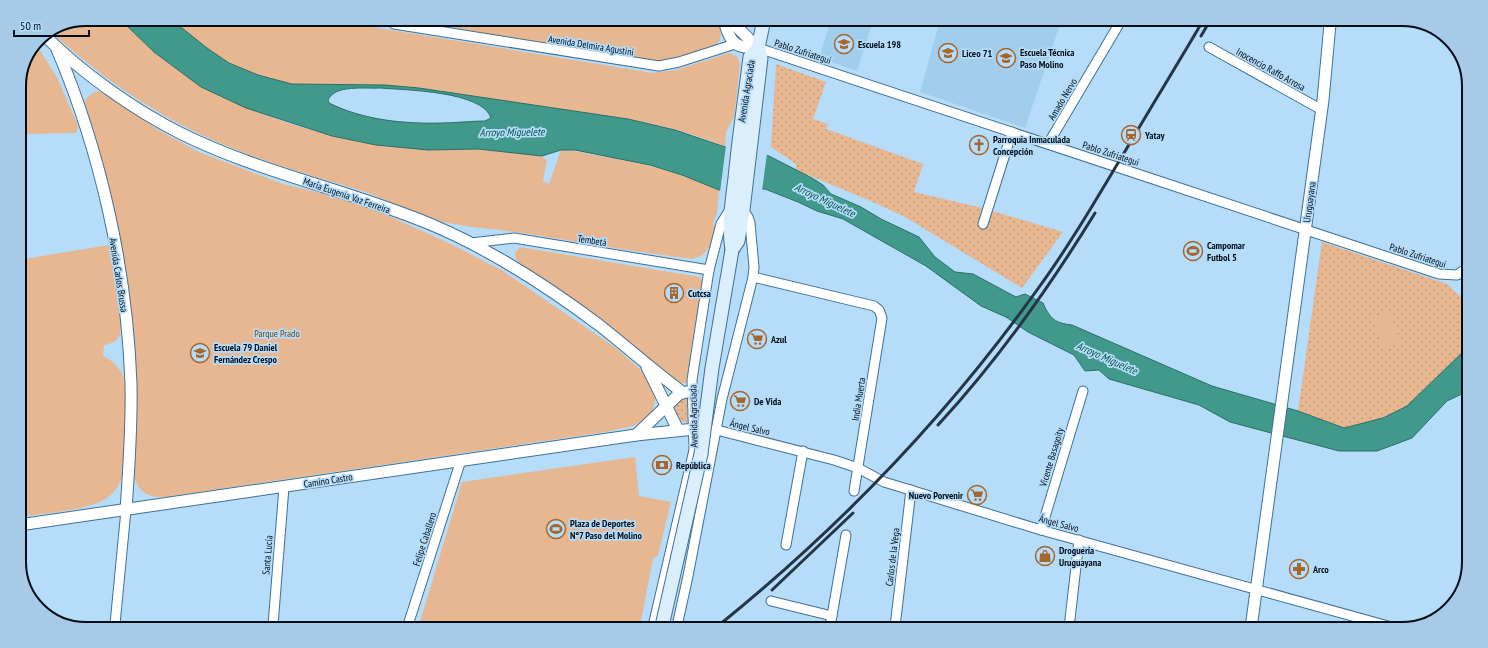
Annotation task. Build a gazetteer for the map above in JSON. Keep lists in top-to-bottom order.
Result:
{
  "streets": {
    "main road": ["Avenida Agraciada"],
    "street": [
      "Avenida Delmira Agustini",
      "Pablo Zufriategui",
      "Inocencio Raffo Arrosa",
      "Amado Nervo",
      "María Eugenia Vaz Ferreira",
      "Uruguayana",
      "Tembetá",
      "Avenida Carlos Brussa",
      "India Muerta",
      "Ángel Salvo",
      "Vicente Basagoity",
      "Camino Castro",
      "Felipe Caballero",
      "Santa Lucía",
      "Carlos de la Vega"
    ]
  },
  "crossings": [
    ["Pablo Zufriategui", "Avenida Agraciada"],
    ["Pablo Zufriategui", "Amado Nervo"],
    ["Pablo Zufriategui", "Uruguayana"],
    ["Inocencio Raffo Arrosa", "Uruguayana"],
    ["Avenida Agraciada", "María Eugenia Vaz Ferreira"],
    ["Avenida Agraciada", "Tembetá"],
    ["Avenida Agraciada", "India Muerta"],
    ["Avenida Agraciada", "Ángel Salvo"],
    ["Avenida Agraciada", "Camino Castro"],
    ["María Eugenia Vaz Ferreira", "Tembetá"],
    ["María Eugenia Vaz Ferreira", "Avenida Carlos Brussa"],
    ["María Eugenia Vaz Ferreira", "Camino Castro"],
    ["Uruguayana", "Ángel Salvo"],
    ["Avenida Carlos Brussa", "Camino Castro"],
    ["India Muerta", "Ángel Salvo"],
    ["Ángel Salvo", "Vicente Basagoity"],
    ["Ángel Salvo", "Camino Castro"],
    ["Ángel Salvo", "Carlos de la Vega"],
    ["Camino Castro", "Felipe Caballero"],
    ["Camino Castro", "Santa Lucía"]
  ],
  "water": ["Arroyo Miguelete"],
  "parks": ["Parque Prado"],
  "places": {
    "school or university": [
      "Escuela 198",
      "Liceo 71",
      "Escuela Técnica Paso Molino",
      "Escuela 79 Daniel Fernández Crespo"
    ],
    "station": ["Yatay"],
    "church": ["Parroquia Inmaculada Concepción"],
    "sports": ["Campomar Futbol 5", "Plaza de Deportes Nº7 Paso del Molino"],
    "building": ["Cutcsa"],
    "supermarket": ["Azul", "De Vida", "Nuevo Porvenir"],
    "bank": ["República"],
    "shop": ["Droguería Uruguayana"],
    "pharmacy": ["Arco"]
  },
  "scale_bar": "50 m"
}
